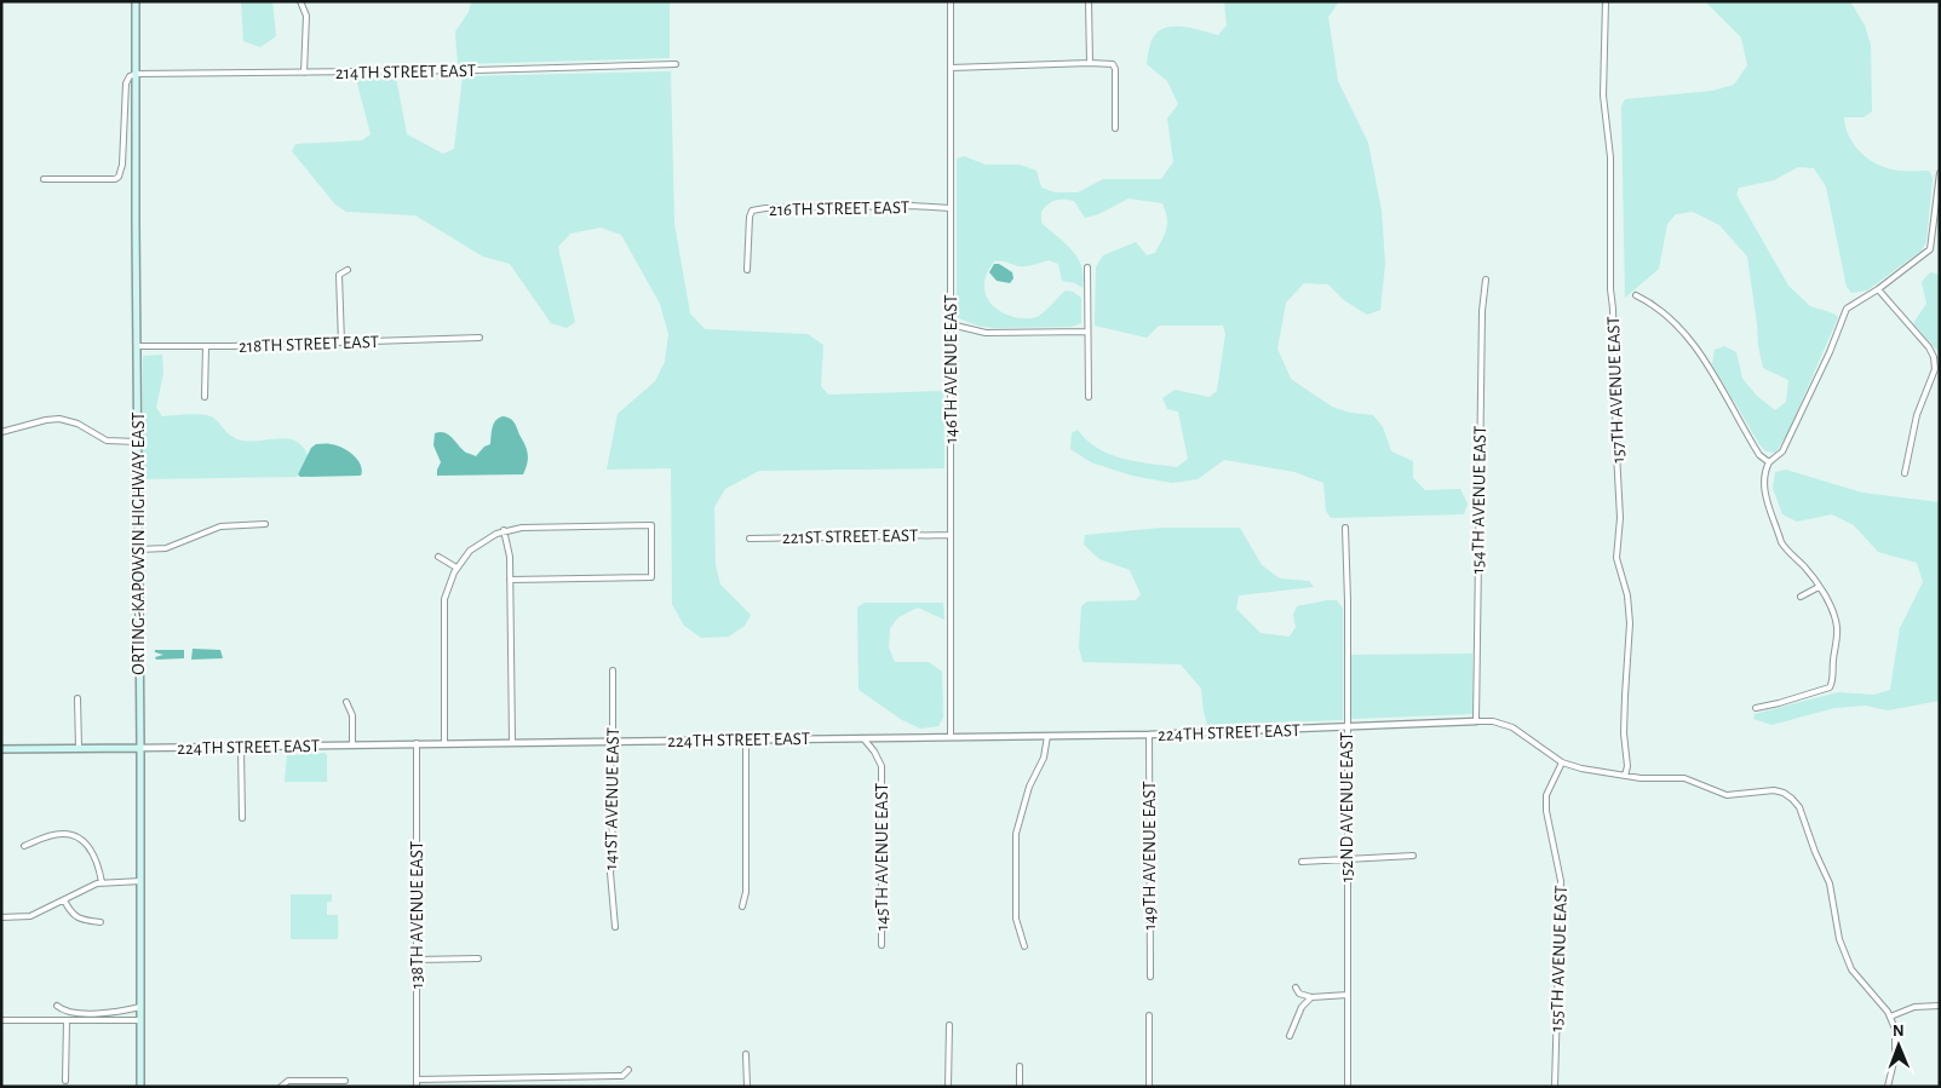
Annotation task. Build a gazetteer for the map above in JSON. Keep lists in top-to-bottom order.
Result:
{
  "streets": {
    "main road": ["ORTING-KAPOWSIN HIGHWAY EAST", "224TH STREET EAST"],
    "street": [
      "214TH STREET EAST",
      "216TH STREET EAST",
      "218TH STREET EAST",
      "146TH AVENUE EAST",
      "157TH AVENUE EAST",
      "154TH AVENUE EAST",
      "221ST STREET EAST",
      "141ST AVENUE EAST",
      "152ND AVENUE EAST",
      "149TH AVENUE EAST",
      "145TH AVENUE EAST",
      "138TH AVENUE EAST",
      "155TH AVENUE EAST"
    ]
  },
  "crossings": [
    ["214TH STREET EAST", "ORTING-KAPOWSIN HIGHWAY EAST"],
    ["216TH STREET EAST", "146TH AVENUE EAST"],
    ["218TH STREET EAST", "ORTING-KAPOWSIN HIGHWAY EAST"],
    ["146TH AVENUE EAST", "221ST STREET EAST"],
    ["146TH AVENUE EAST", "224TH STREET EAST"],
    ["154TH AVENUE EAST", "224TH STREET EAST"],
    ["ORTING-KAPOWSIN HIGHWAY EAST", "224TH STREET EAST"],
    ["224TH STREET EAST", "141ST AVENUE EAST"],
    ["224TH STREET EAST", "152ND AVENUE EAST"],
    ["224TH STREET EAST", "149TH AVENUE EAST"],
    ["224TH STREET EAST", "145TH AVENUE EAST"],
    ["224TH STREET EAST", "138TH AVENUE EAST"]
  ],
  "north": "top"
}
